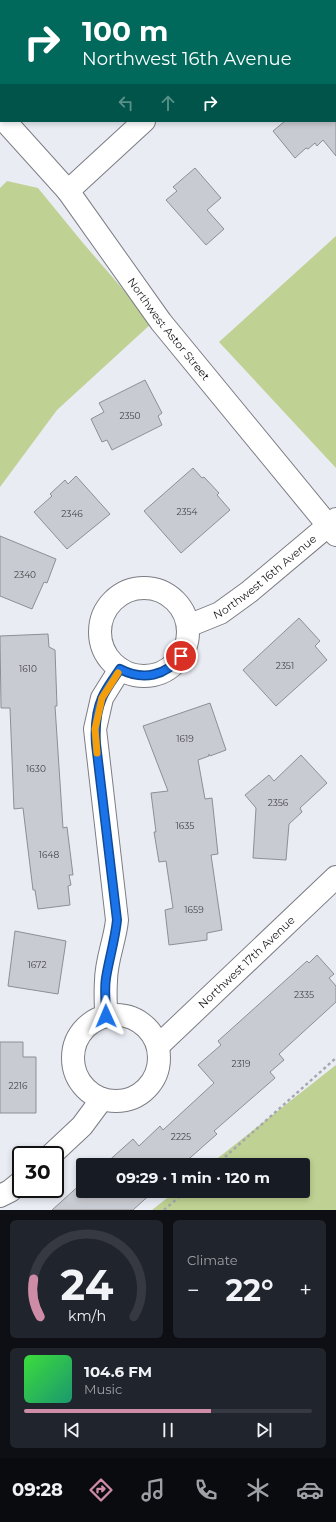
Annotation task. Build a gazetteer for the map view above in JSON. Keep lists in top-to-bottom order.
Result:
{
  "streets": {
    "street": ["Northwest Astor Street", "Northwest 16th Avenue", "Northwest 17th Avenue"]
  },
  "crossings": [
    ["Northwest Astor Street", "Northwest 16th Avenue"]
  ],
  "house_numbers": [
    "2350",
    "2354",
    "2346",
    "2340",
    "2351",
    "1610",
    "1619",
    "1630",
    "2356",
    "1635",
    "1648",
    "1659",
    "1672",
    "2335",
    "2319",
    "2216",
    "2225"
  ],
  "page": {
    "turn": ["100 m", "Northwest 16th Avenue"],
    "limit": "30",
    "trip": "09:29 · 1 min · 120 m",
    "tile": "Climate",
    "heat": ["−", "22°", "+"],
    "song": ["104.6 FM", "Music"],
    "tabs": "09:28",
    "gauge": ["24", "km/h"]
  }
}
